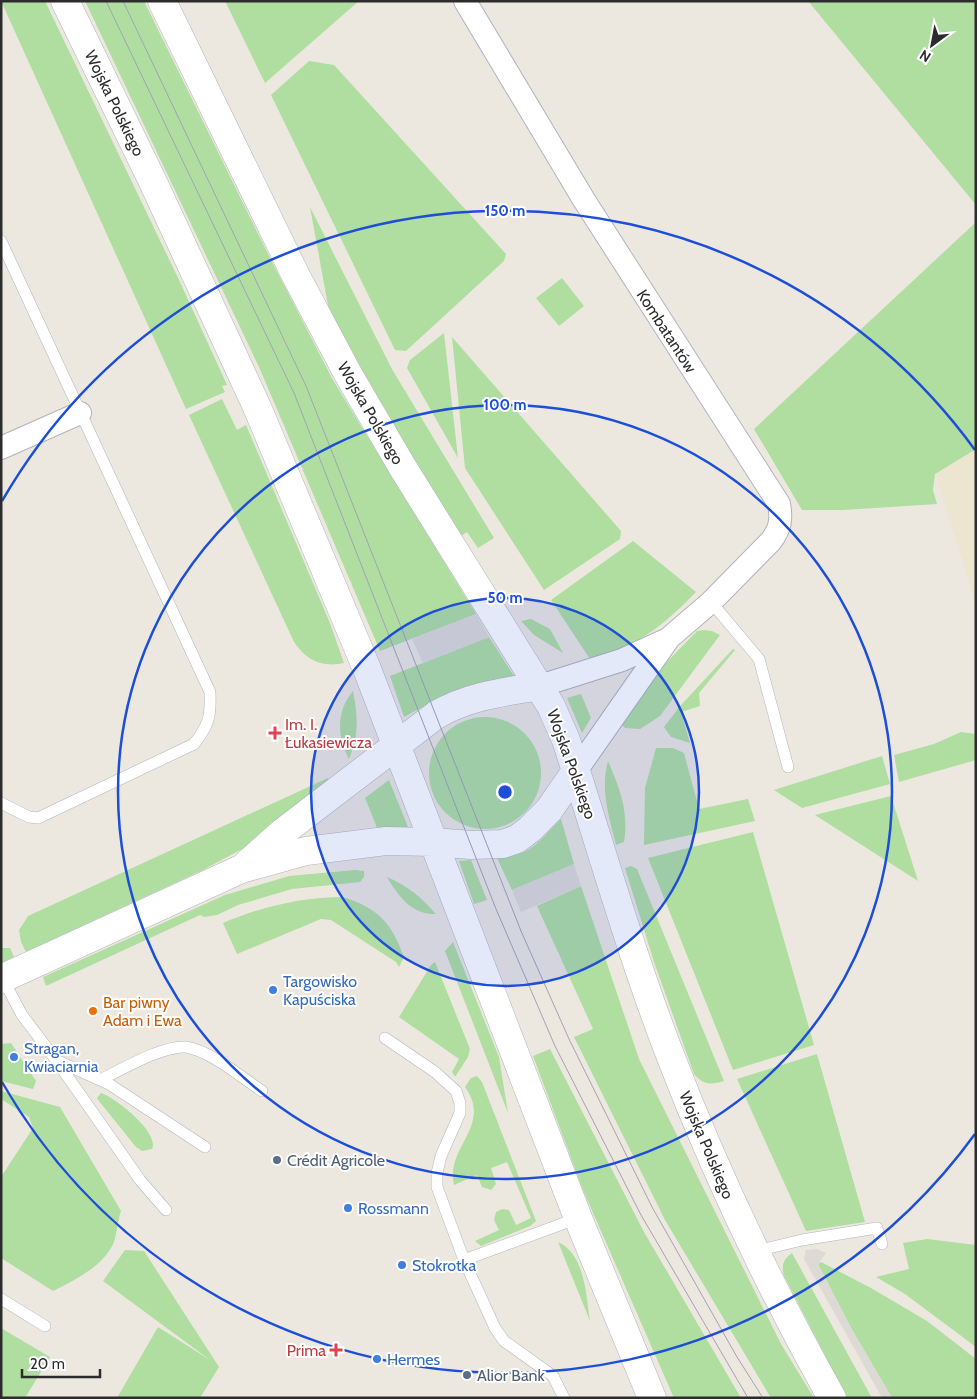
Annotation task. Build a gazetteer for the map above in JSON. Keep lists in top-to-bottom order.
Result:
{
  "streets": {
    "street": ["Wojska Polskiego", "Kombatantów"]
  },
  "crossings": [
    ["Wojska Polskiego", "Kombatantów"]
  ],
  "places": {
    "health": ["Im. I. Łukasiewicza", "Prima"],
    "other": [
      "Targowisko Kapuściska",
      "Bar piwny Adam i Ewa",
      "Stragan, Kwiaciarnia",
      "Crédit Agricole",
      "Rossmann",
      "Stokrotka",
      "Hermes",
      "Alior Bank"
    ]
  },
  "scale_bar": "20 m",
  "north": "bottom left",
  "rings": ["150 m", "100 m", "50 m"]
}
